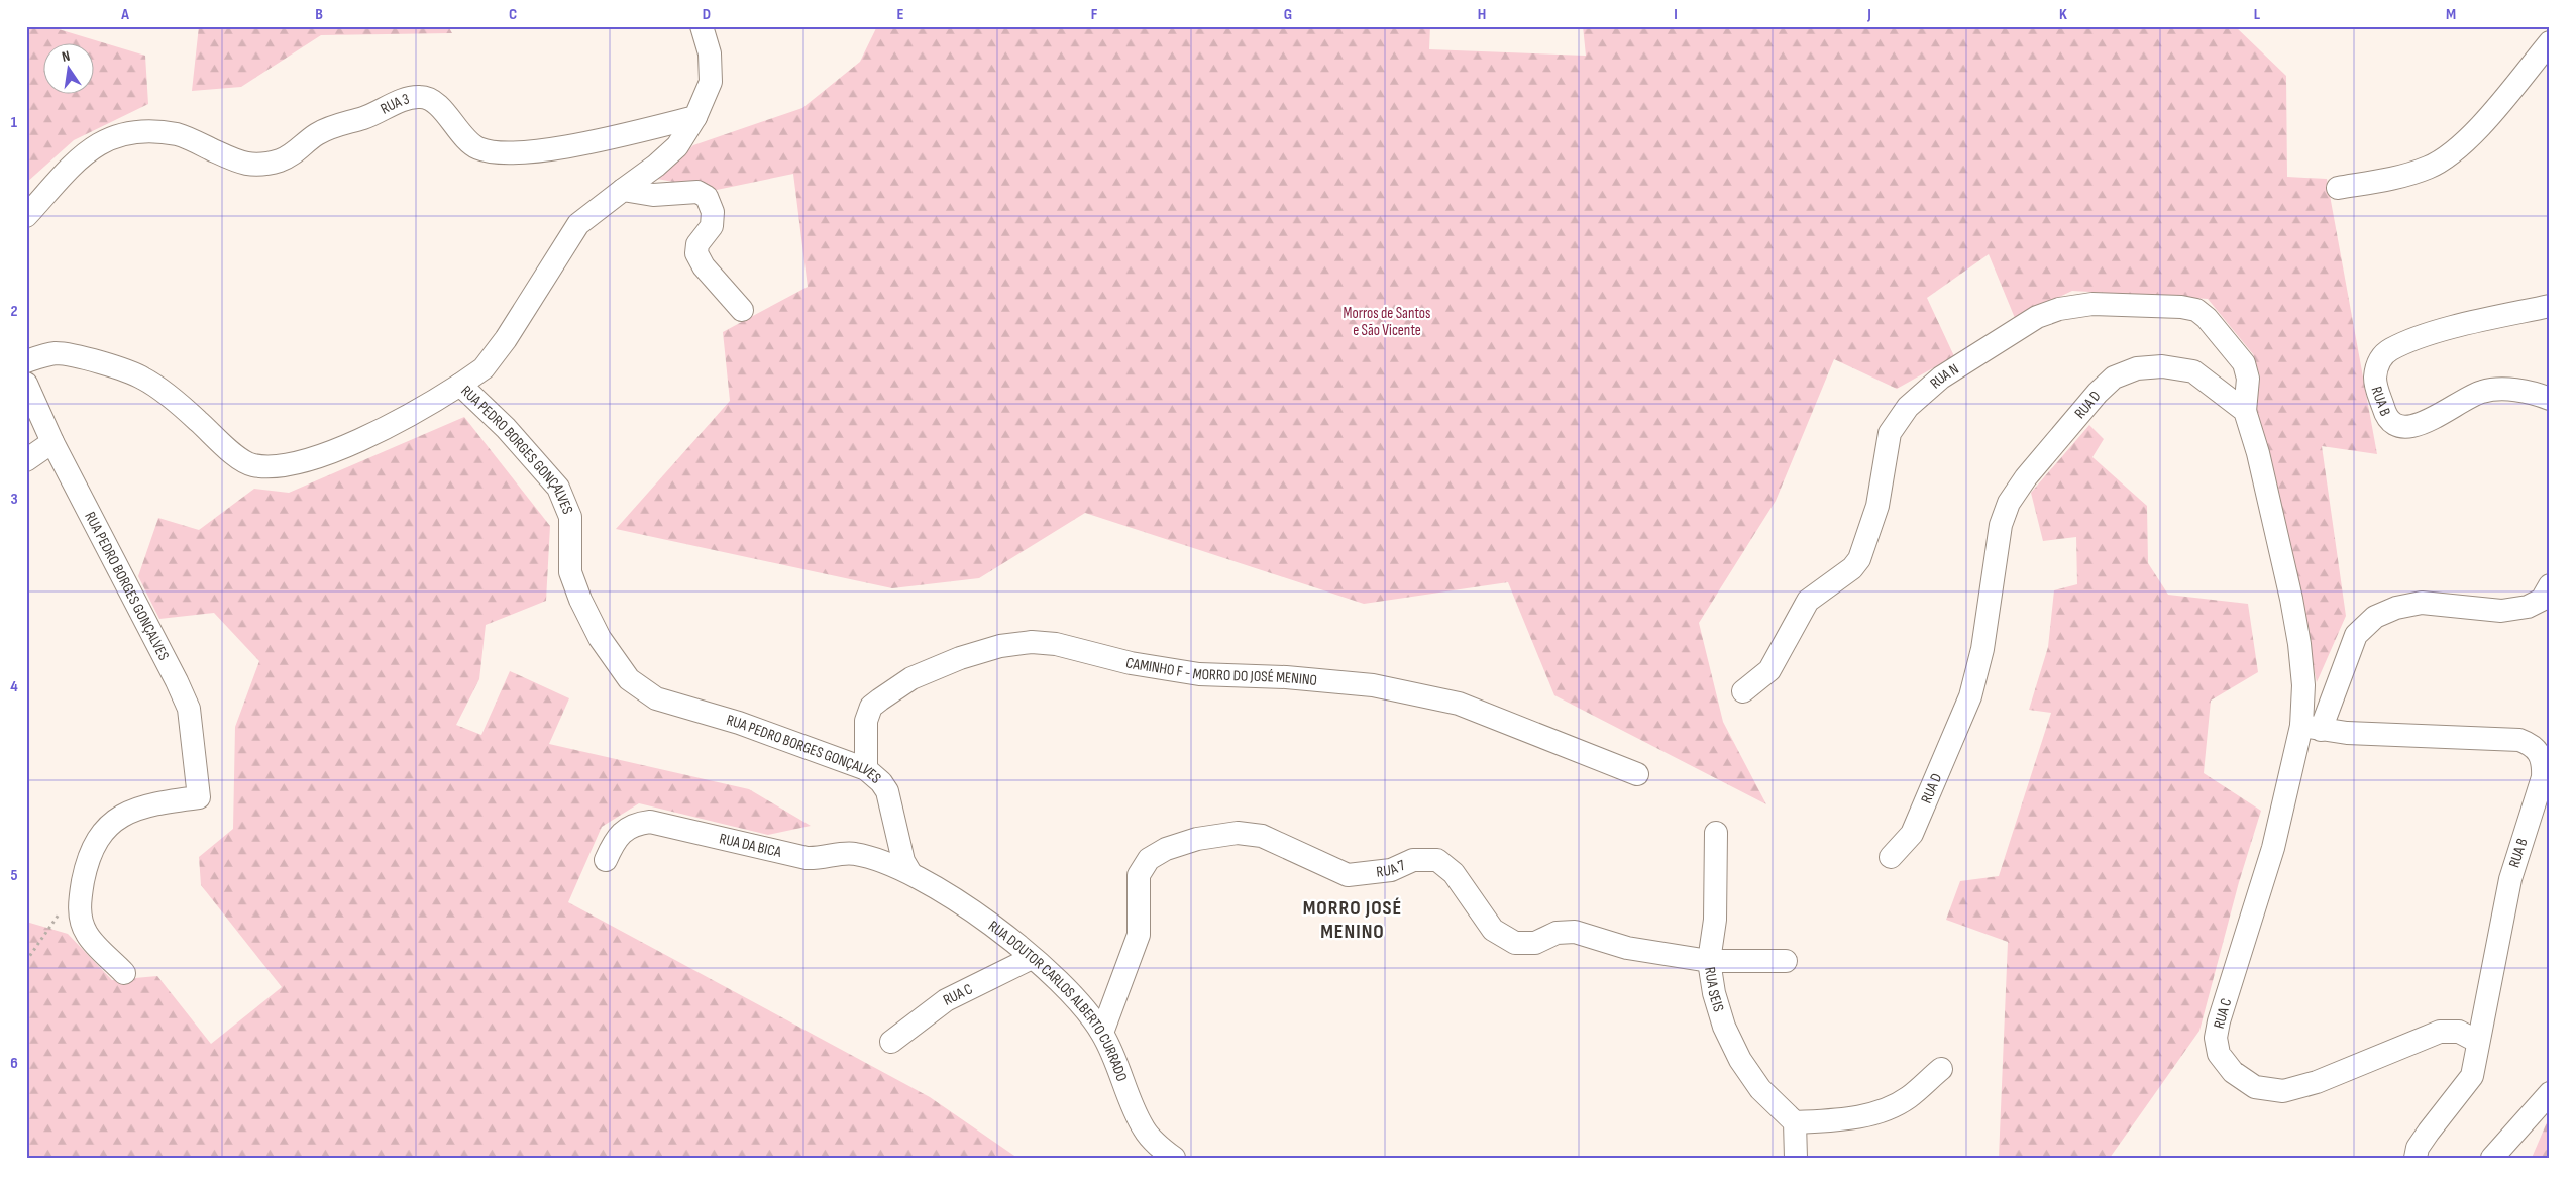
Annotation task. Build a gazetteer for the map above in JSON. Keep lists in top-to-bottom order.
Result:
{
  "streets": {
    "street": [
      "RUA 3",
      "RUA N",
      "RUA B",
      "RUA D",
      "RUA PEDRO BORGES GONÇALVES",
      "CAMINHO F - MORRO DO JOSÉ MENINO",
      "RUA DA BICA",
      "RUA 7",
      "RUA SEIS",
      "RUA C",
      "RUA DOUTOR CARLOS ALBERTO CURRADO"
    ]
  },
  "crossings": [
    ["RUA N", "RUA D"],
    ["RUA B", "RUA C"],
    ["RUA PEDRO BORGES GONÇALVES", "CAMINHO F - MORRO DO JOSÉ MENINO"],
    ["RUA PEDRO BORGES GONÇALVES", "RUA DA BICA"],
    ["RUA PEDRO BORGES GONÇALVES", "RUA DOUTOR CARLOS ALBERTO CURRADO"],
    ["RUA DA BICA", "RUA DOUTOR CARLOS ALBERTO CURRADO"],
    ["RUA 7", "RUA SEIS"],
    ["RUA 7", "RUA DOUTOR CARLOS ALBERTO CURRADO"],
    ["RUA C", "RUA DOUTOR CARLOS ALBERTO CURRADO"]
  ],
  "districts": ["MORRO JOSÉ MENINO"],
  "parks": ["Morros de Santos e São Vicente"],
  "north": "top",
  "grid": {
    "columns": [
      "A",
      "B",
      "C",
      "D",
      "E",
      "F",
      "G",
      "H",
      "I",
      "J",
      "K",
      "L",
      "M"
    ],
    "rows": [
      "1",
      "2",
      "3",
      "4",
      "5",
      "6"
    ]
  }
}
